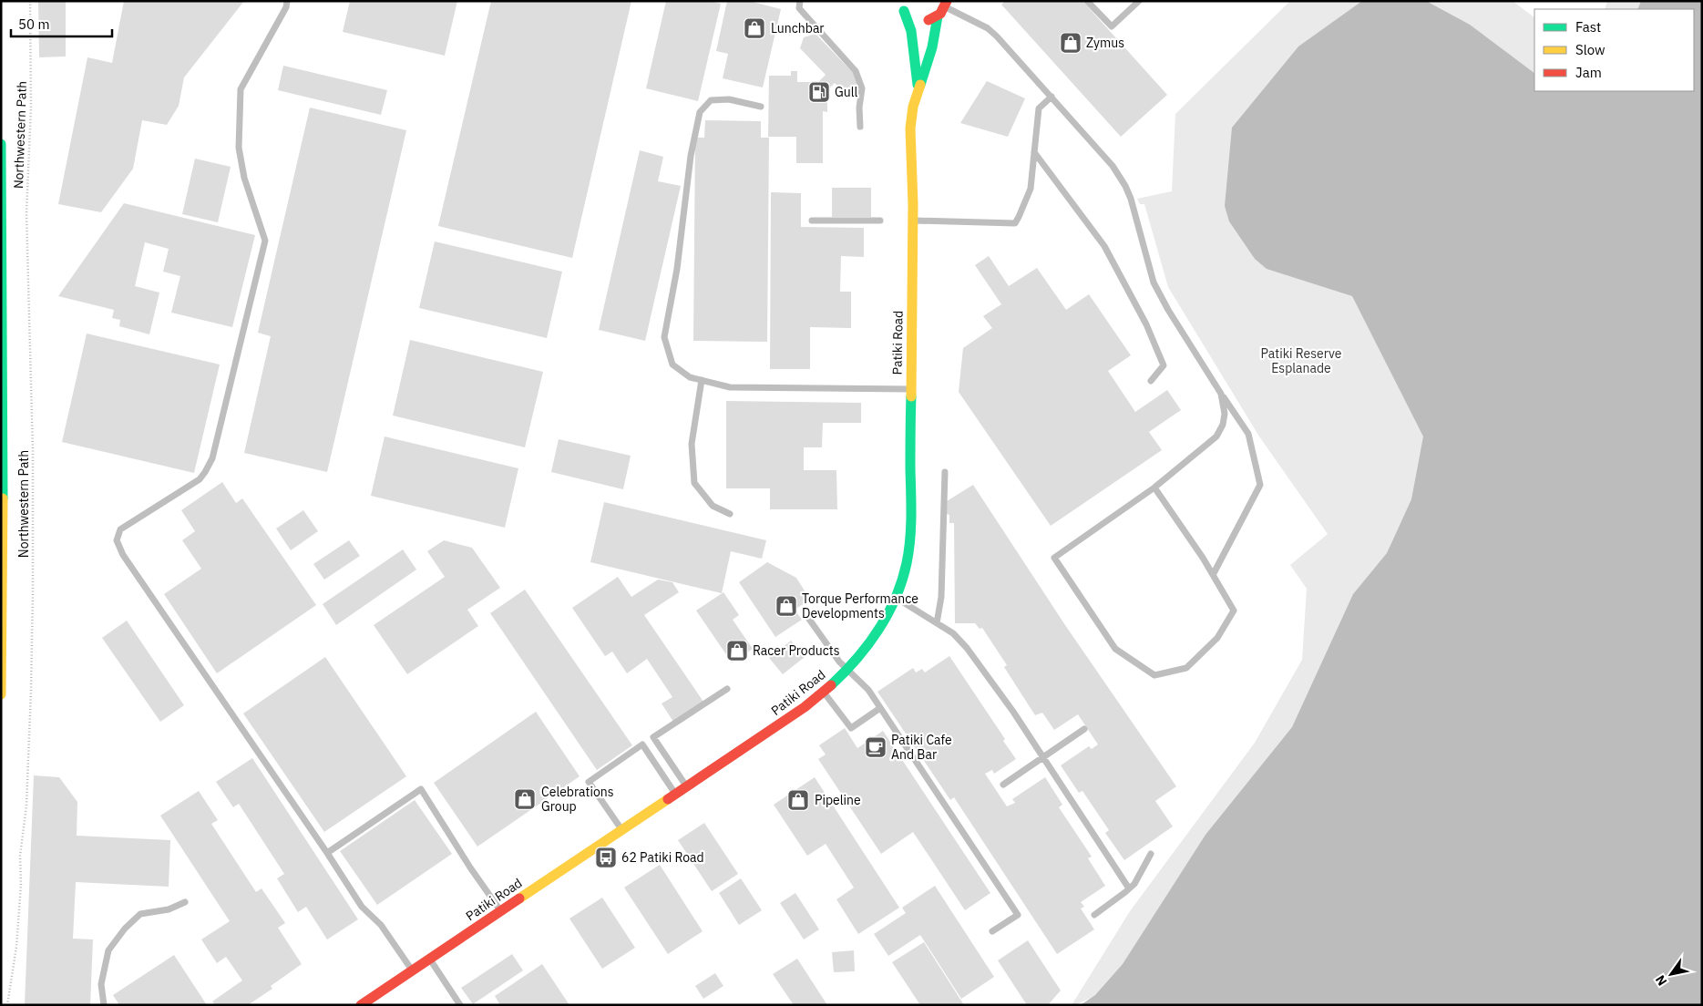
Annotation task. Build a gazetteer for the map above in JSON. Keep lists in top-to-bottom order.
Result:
{
  "streets": {
    "main road": ["Patiki Road"],
    "path": ["Northwestern Path"]
  },
  "parks": ["Patiki Reserve Esplanade"],
  "places": {
    "shop": [
      "Lunchbar",
      "Zymus",
      "Torque Performance Developments",
      "Racer Products",
      "Celebrations Group",
      "Pipeline"
    ],
    "fuel station": ["Gull"],
    "cafe": ["Patiki Cafe And Bar"],
    "bus stop": ["62 Patiki Road"]
  },
  "legend": ["Fast", "Slow", "Jam"],
  "scale_bar": "50 m",
  "north": "bottom left"
}
